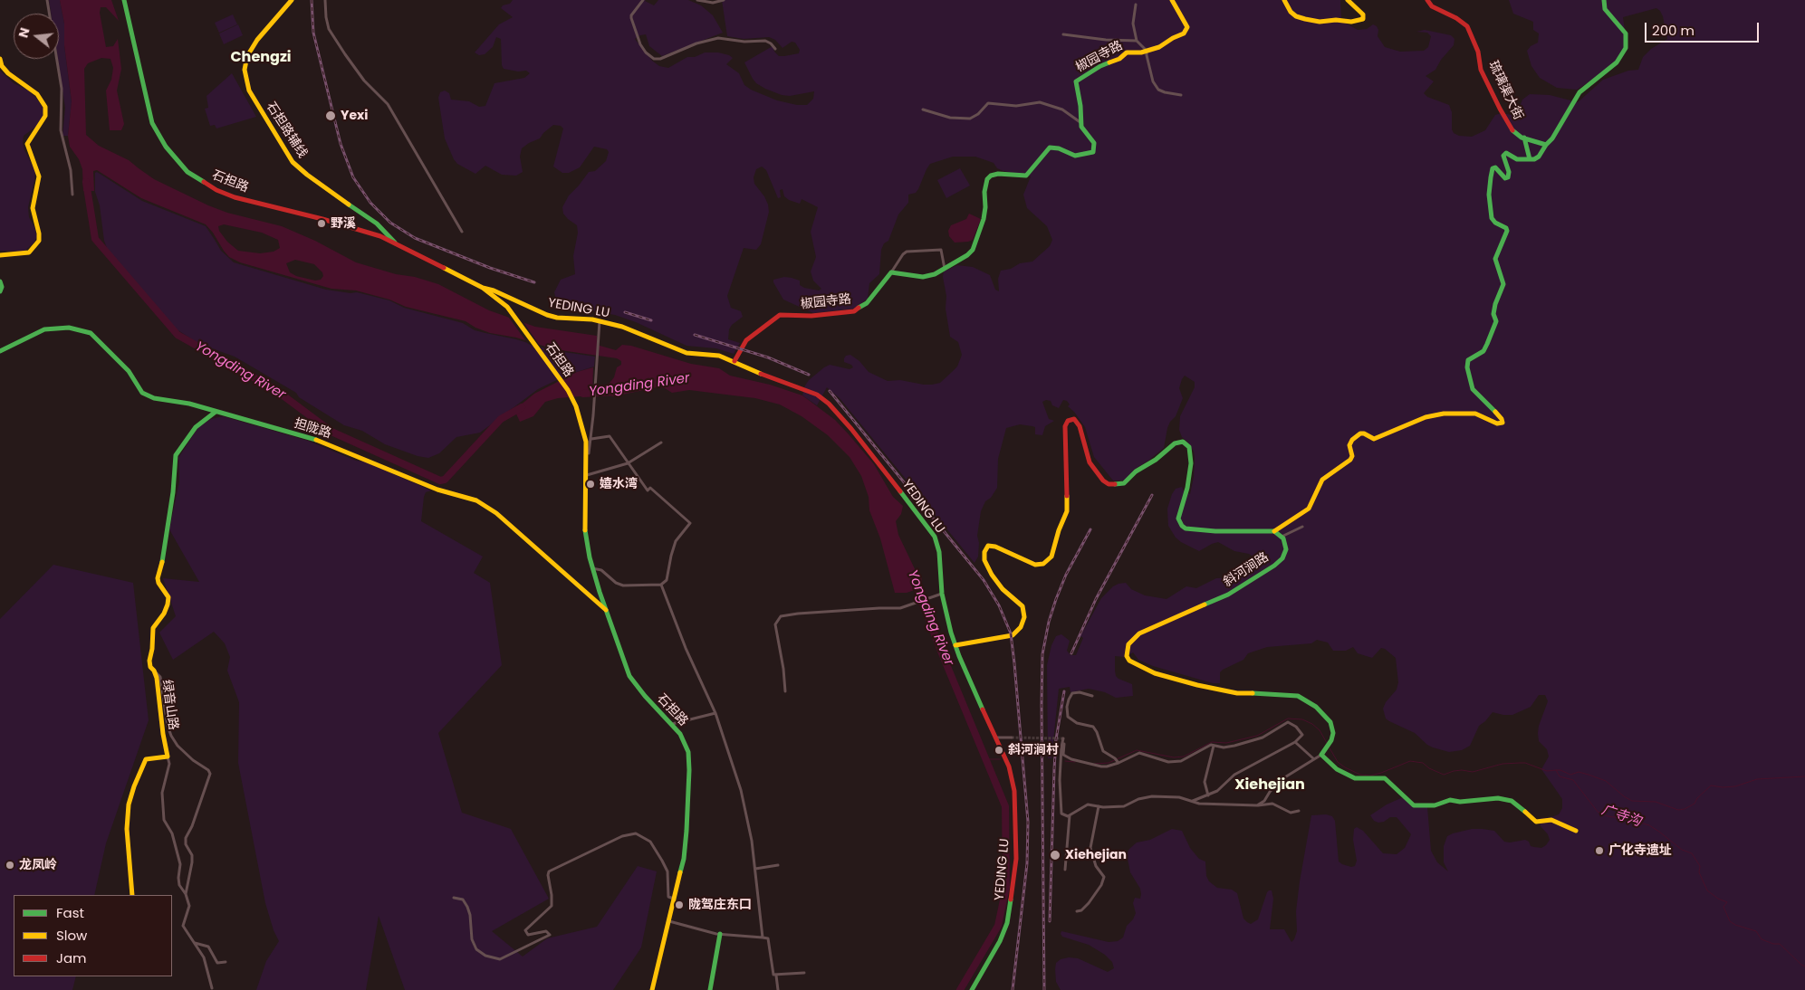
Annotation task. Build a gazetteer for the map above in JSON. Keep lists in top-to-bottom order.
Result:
{
  "streets": {
    "main road": [
      "椒园寺路",
      "琉璃渠大街",
      "石担路辅线",
      "石担路",
      "YEDING LU",
      "担陇路",
      "斜河涧路",
      "绿音山路"
    ]
  },
  "crossings": [
    ["椒园寺路", "YEDING LU"],
    ["石担路辅线", "石担路"],
    ["石担路", "YEDING LU"],
    ["石担路", "担陇路"],
    ["担陇路", "绿音山路"]
  ],
  "districts": ["Chengzi", "Xiehejian"],
  "water": ["Yongding River", "广寺沟"],
  "places": [
    "Yexi",
    "野溪",
    "嬉水湾",
    "斜河涧村",
    "广化寺遗址",
    "Xiehejian",
    "龙凤岭",
    "陇驾庄东口"
  ],
  "legend": ["Fast", "Slow", "Jam"],
  "scale_bar": "200 m",
  "north": "left"
}
